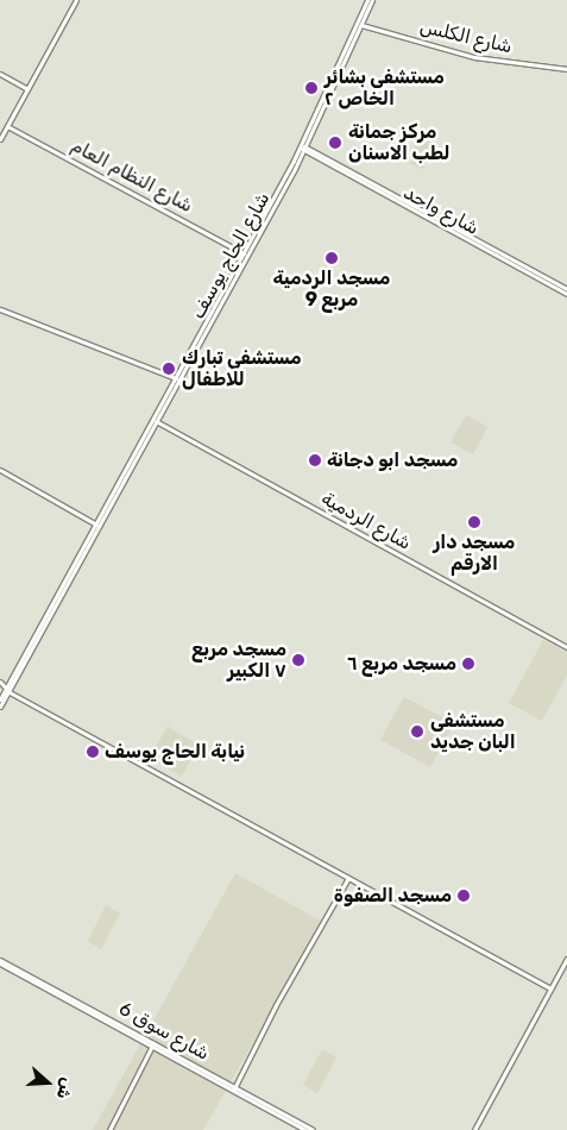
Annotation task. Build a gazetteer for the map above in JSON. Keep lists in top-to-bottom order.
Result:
{
  "streets": {
    "street": [
      "شارع الكلس",
      "شارع النظام العام",
      "شارع واحد",
      "شارع الحاج يوسف",
      "شارع الردمية",
      "شارع سوق 6"
    ]
  },
  "crossings": [
    ["شارع الكلس", "شارع الحاج يوسف"],
    ["شارع النظام العام", "شارع الحاج يوسف"],
    ["شارع واحد", "شارع الحاج يوسف"],
    ["شارع الحاج يوسف", "شارع الردمية"]
  ],
  "places": [
    "مستشفى بشائر الخاص ٢",
    "مركز جمانة لطب الاسنان",
    "مسجد الردمية مربع 9",
    "مستشفى تبارك للاطفال",
    "مسجد ابو دجانة",
    "مسجد دار الارقم",
    "مسجد مربع ٧ الكبير",
    "مسجد مربع ٦",
    "مستشفى البان جديد",
    "نيابة الحاج يوسف",
    "مسجد الصفوة"
  ],
  "north": "right"
}
